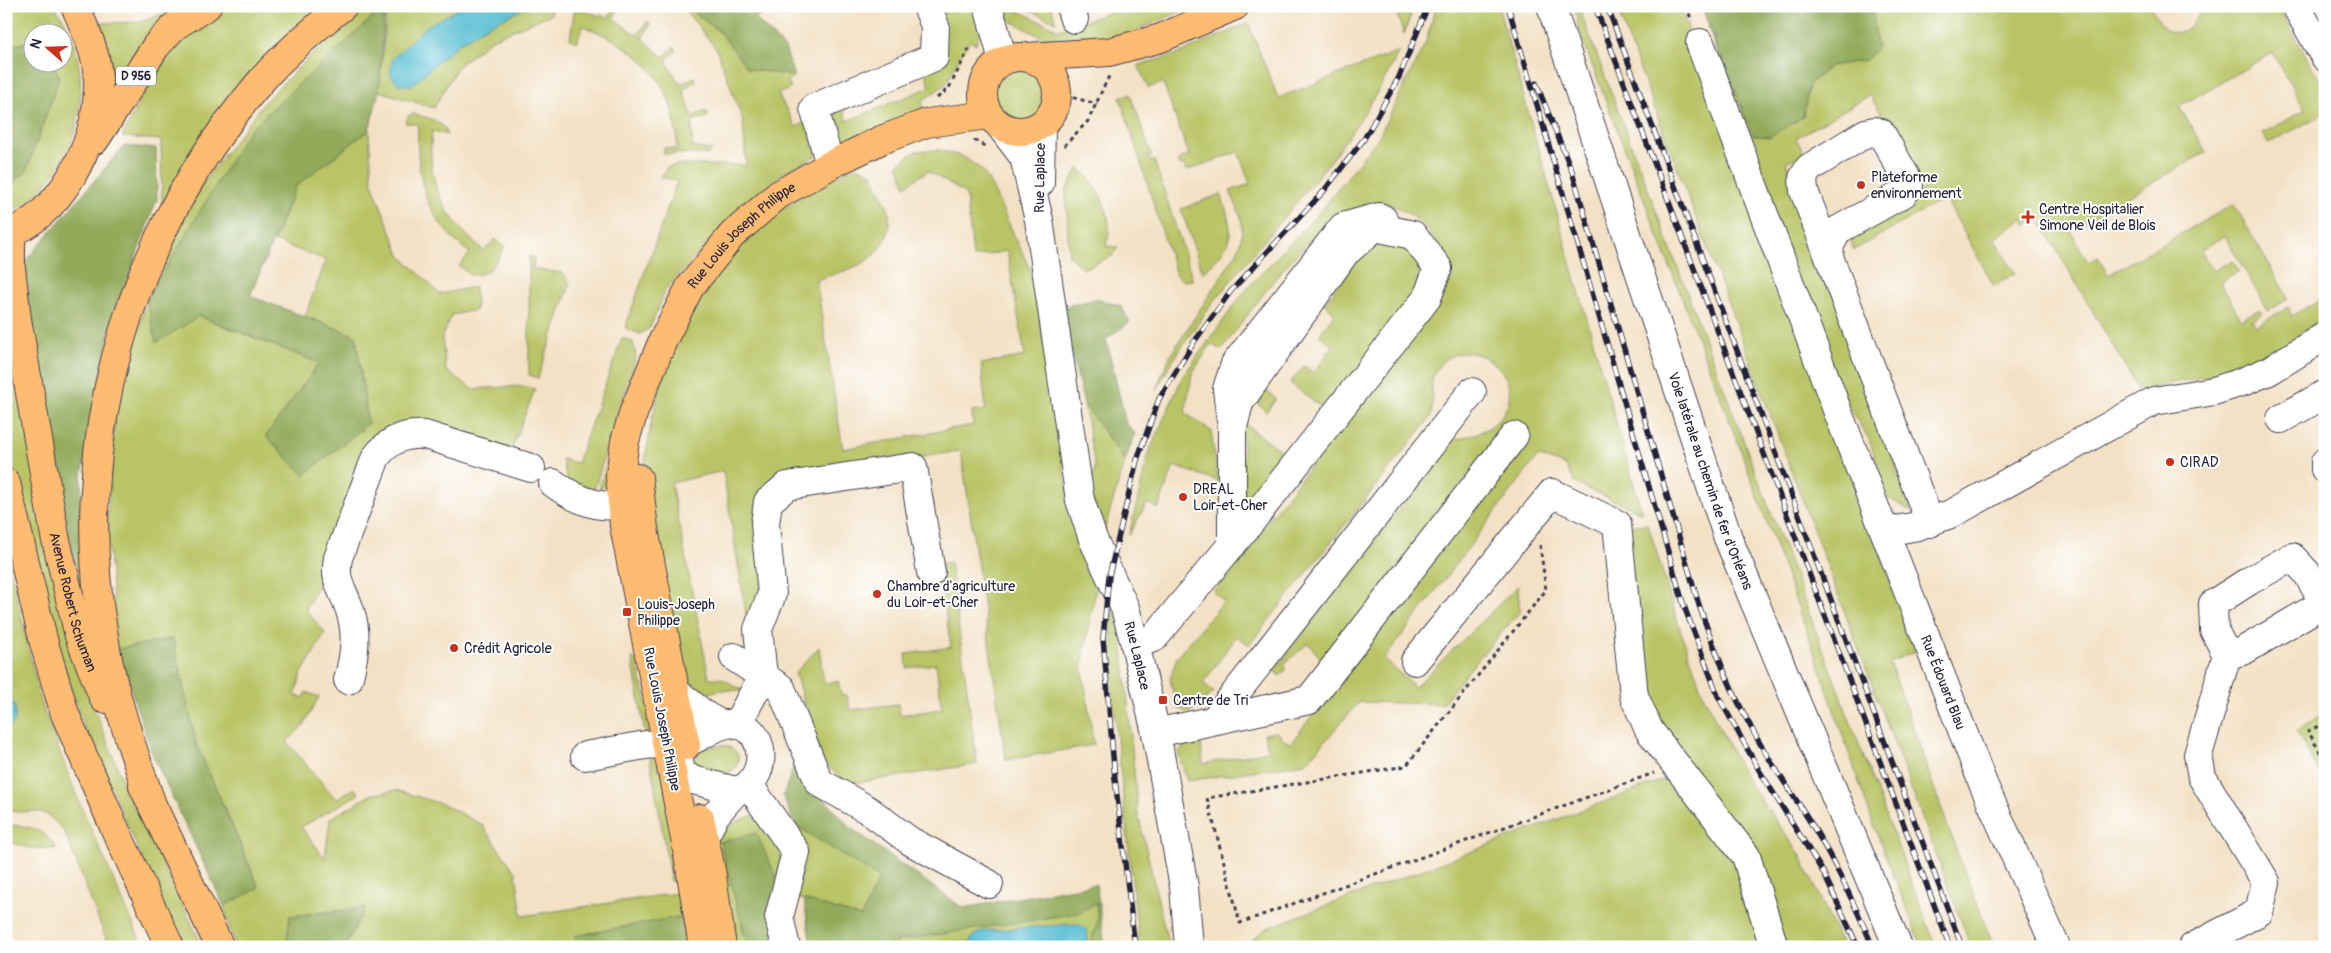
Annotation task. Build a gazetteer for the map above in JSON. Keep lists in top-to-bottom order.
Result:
{
  "streets": {
    "main road": [
      "D 956",
      "Rue Laplace",
      "Rue Louis Joseph Philippe",
      "Avenue Robert Schuman"
    ],
    "street": ["Voie latérale au chemin de fer d'Orléans", "Rue Édouard Blau"]
  },
  "crossings": [
    ["Rue Laplace", "Rue Louis Joseph Philippe"]
  ],
  "places": {
    "other": [
      "Plateforme environnement",
      "CIRAD",
      "DREAL Loir-et-Cher",
      "Chambre d'agriculture du Loir-et-Cher",
      "Crédit Agricole"
    ],
    "health": ["Centre Hospitalier Simone Veil de Blois"],
    "transit": ["Louis-Joseph Philippe", "Centre de Tri"]
  },
  "north": "left"
}
